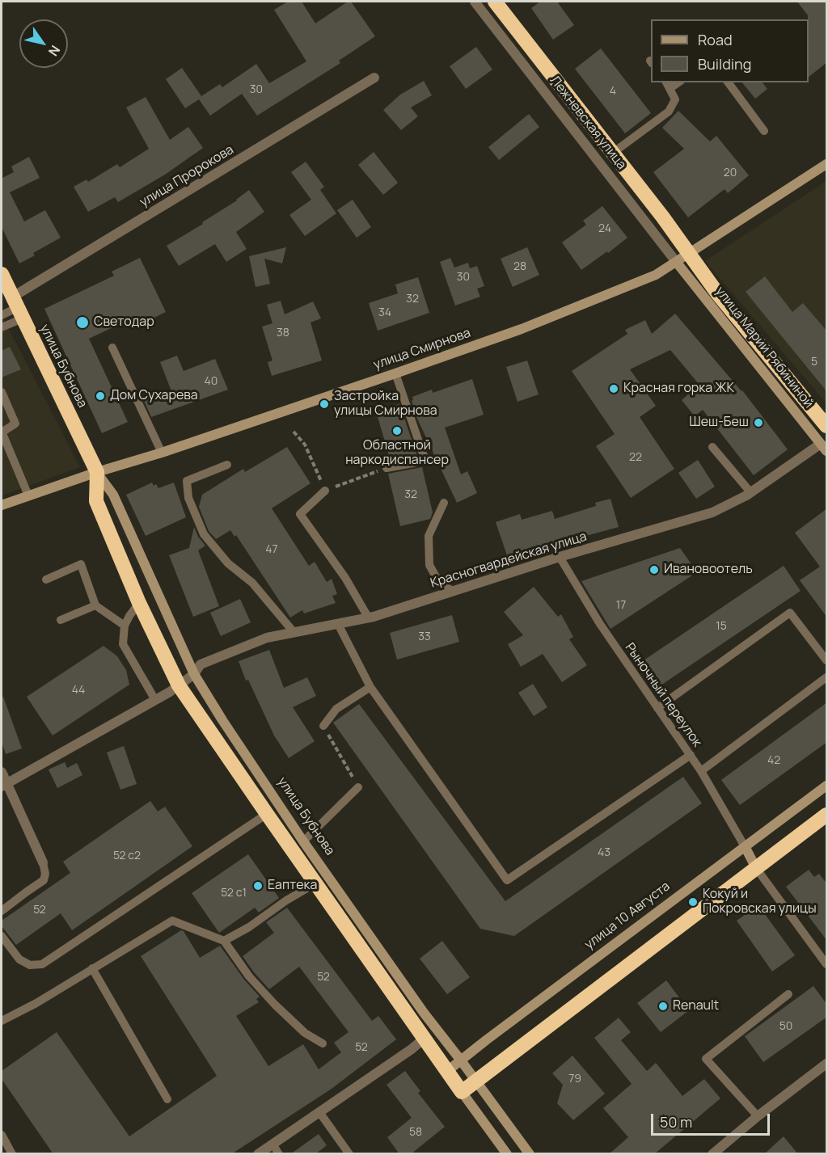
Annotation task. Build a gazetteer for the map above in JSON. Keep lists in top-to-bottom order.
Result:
{
  "streets": {
    "highway": ["Лежневская улица", "улица Марии Рябининой", "улица Бубнова"],
    "main road": ["улица Смирнова", "улица 10 Августа"],
    "street": ["улица Пророкова", "Красногвардейская улица"],
    "lane": ["Рыночный переулок"]
  },
  "crossings": [
    ["Лежневская улица", "улица Марии Рябининой"],
    ["Лежневская улица", "улица Смирнова"],
    ["улица Пророкова", "улица Бубнова"],
    ["улица Марии Рябининой", "улица Смирнова"],
    ["улица Марии Рябининой", "Красногвардейская улица"],
    ["улица Смирнова", "улица Бубнова"],
    ["улица Бубнова", "Красногвардейская улица"],
    ["улица Бубнова", "улица 10 Августа"],
    ["Красногвардейская улица", "Рыночный переулок"],
    ["Рыночный переулок", "улица 10 Августа"]
  ],
  "places": [
    "Светодар",
    "Красная горка ЖК",
    "Дом Сухарева",
    "Застройка улицы Смирнова",
    "Шеш-Беш",
    "Областной наркодиспансер",
    "Ивановоотель",
    "Еаптека",
    "Кокуй и Покровская улицы",
    "Renault"
  ],
  "house_numbers": [
    "30",
    "4",
    "20",
    "24",
    "28",
    "30",
    "32",
    "34",
    "38",
    "5",
    "40",
    "22",
    "32",
    "47",
    "17",
    "15",
    "33",
    "44",
    "42",
    "43",
    "52 с2",
    "52 с1",
    "52",
    "52",
    "50",
    "52",
    "79",
    "58"
  ],
  "legend": ["Road", "Building"],
  "scale_bar": "50 m",
  "north": "bottom right"
}
